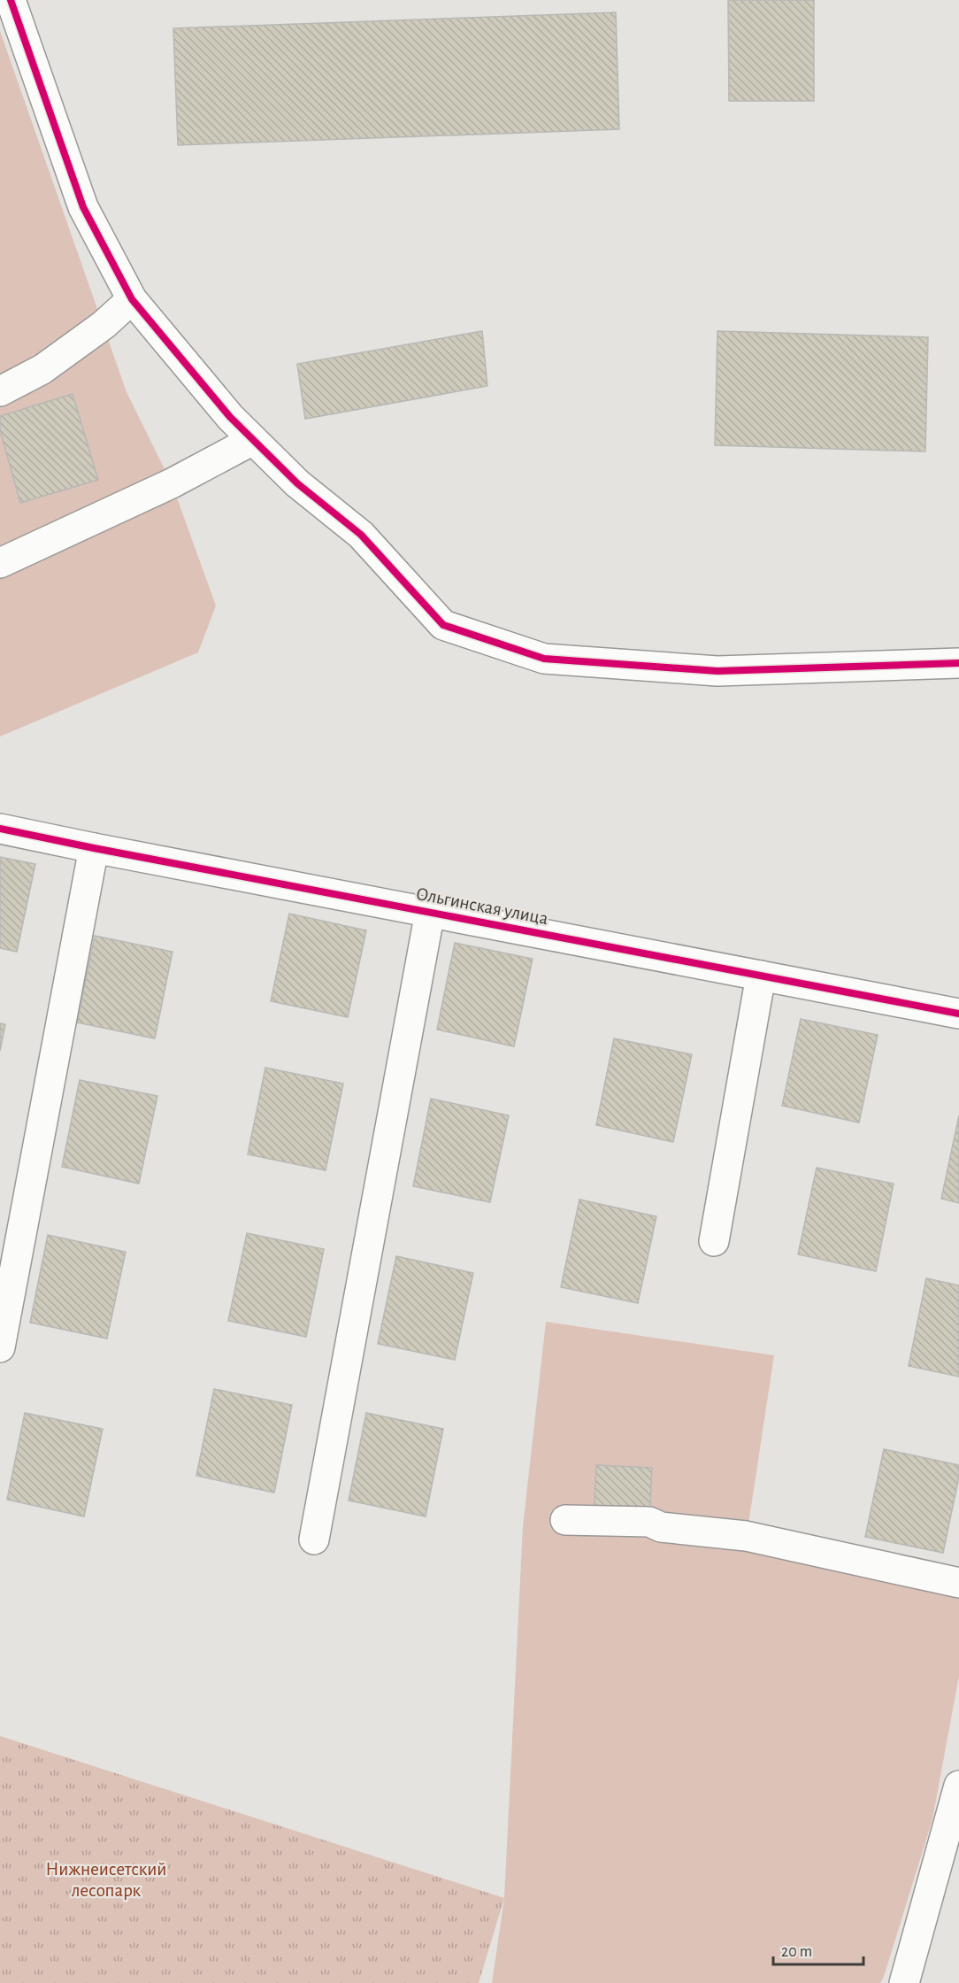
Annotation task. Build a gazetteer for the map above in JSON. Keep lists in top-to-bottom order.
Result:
{
  "streets": {
    "street": ["Ольгинская улица"]
  },
  "parks": ["Нижнеисетский лесопарк"],
  "scale_bar": "20 m"
}
